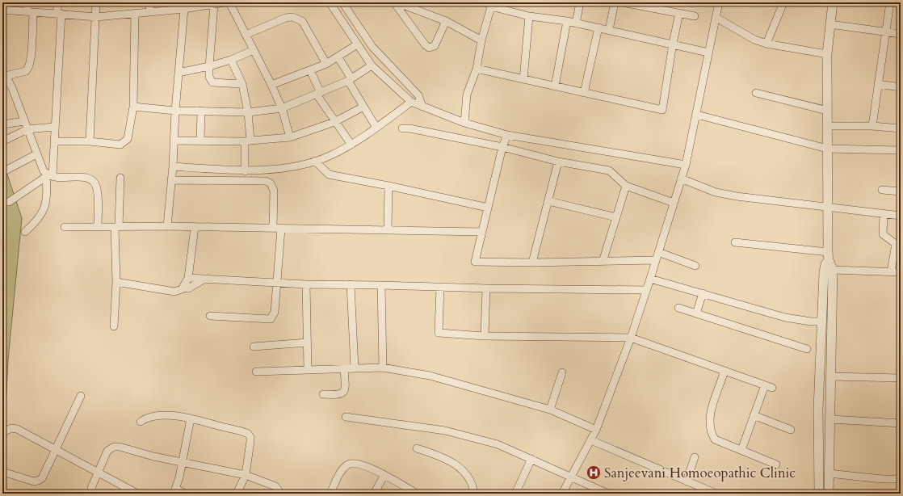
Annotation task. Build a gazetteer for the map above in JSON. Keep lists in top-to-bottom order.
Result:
{
  "places": {
    "hospital": ["Sanjeevani Homoeopathic Clinic"]
  }
}
